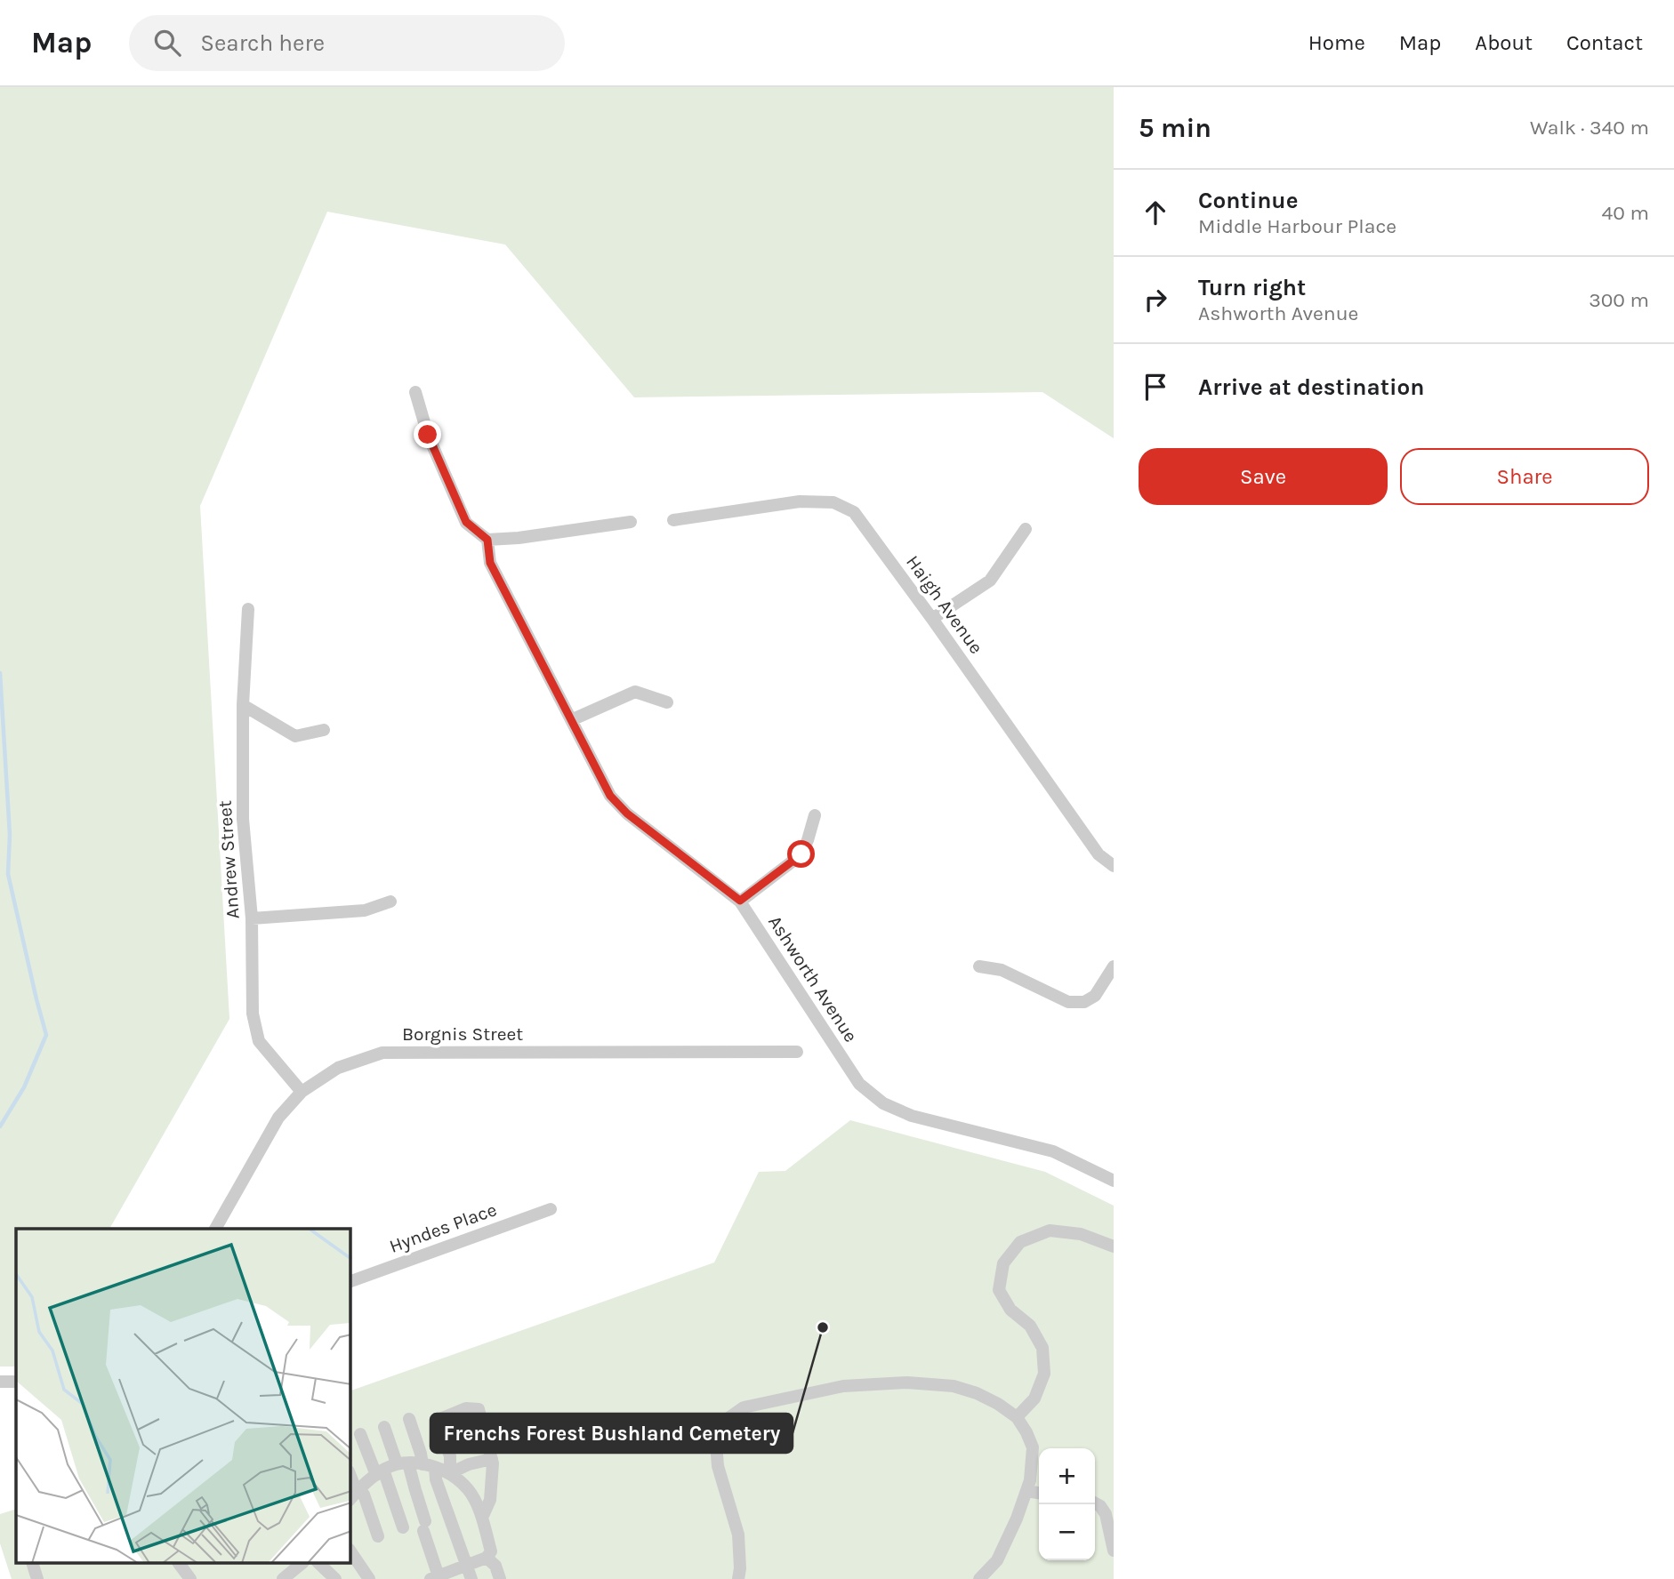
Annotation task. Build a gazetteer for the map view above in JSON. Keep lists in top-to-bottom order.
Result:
{
  "streets": {
    "street": [
      "Haigh Avenue",
      "Andrew Street",
      "Ashworth Avenue",
      "Borgnis Street",
      "Hyndes Place"
    ]
  },
  "crossings": [
    ["Andrew Street", "Borgnis Street"]
  ],
  "places": ["Frenchs Forest Bushland Cemetery"],
  "page": {
    "header": "Map",
    "search": "Search here",
    "nav": [
      "Home",
      "Map",
      "About",
      "Contact"
    ],
    "heading": ["5 min", "Walk · 340 m"],
    "list": [
      ["Continue", "Middle Harbour Place", "40 m"],
      ["Turn right", "Ashworth Avenue", "300 m"],
      "Arrive at destination"
    ],
    "buttons": ["Save", "Share"],
    "map_buttons": ["+", "−"]
  }
}
